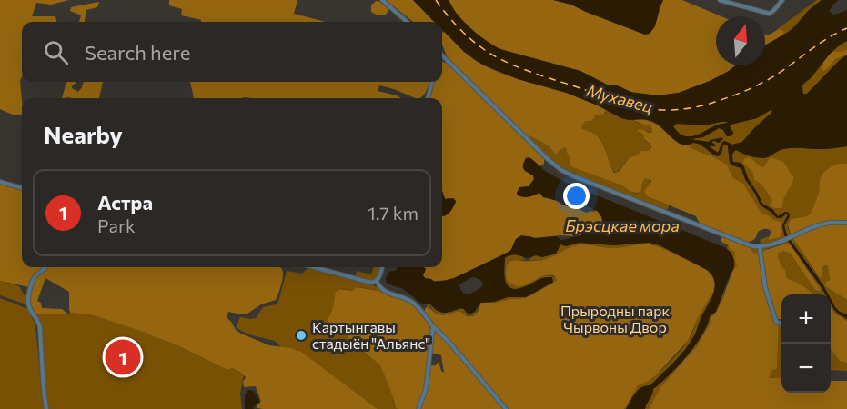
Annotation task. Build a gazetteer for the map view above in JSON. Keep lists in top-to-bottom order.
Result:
{
  "water": ["Мухавец", "Брэсцкае мора"],
  "parks": ["Прыродны парк Чырвоны Двор"],
  "places": ["Картынгавы стадыён \"Альянс\""],
  "north": "top",
  "page": {
    "search": "Search here",
    "heading": "Nearby",
    "list": [
      {
        "mark": "1",
        "name": "Астра",
        "note": "Park",
        "value": "1.7 km"
      }
    ],
    "map_buttons": ["+", "−"],
    "pins": "1"
  }
}
